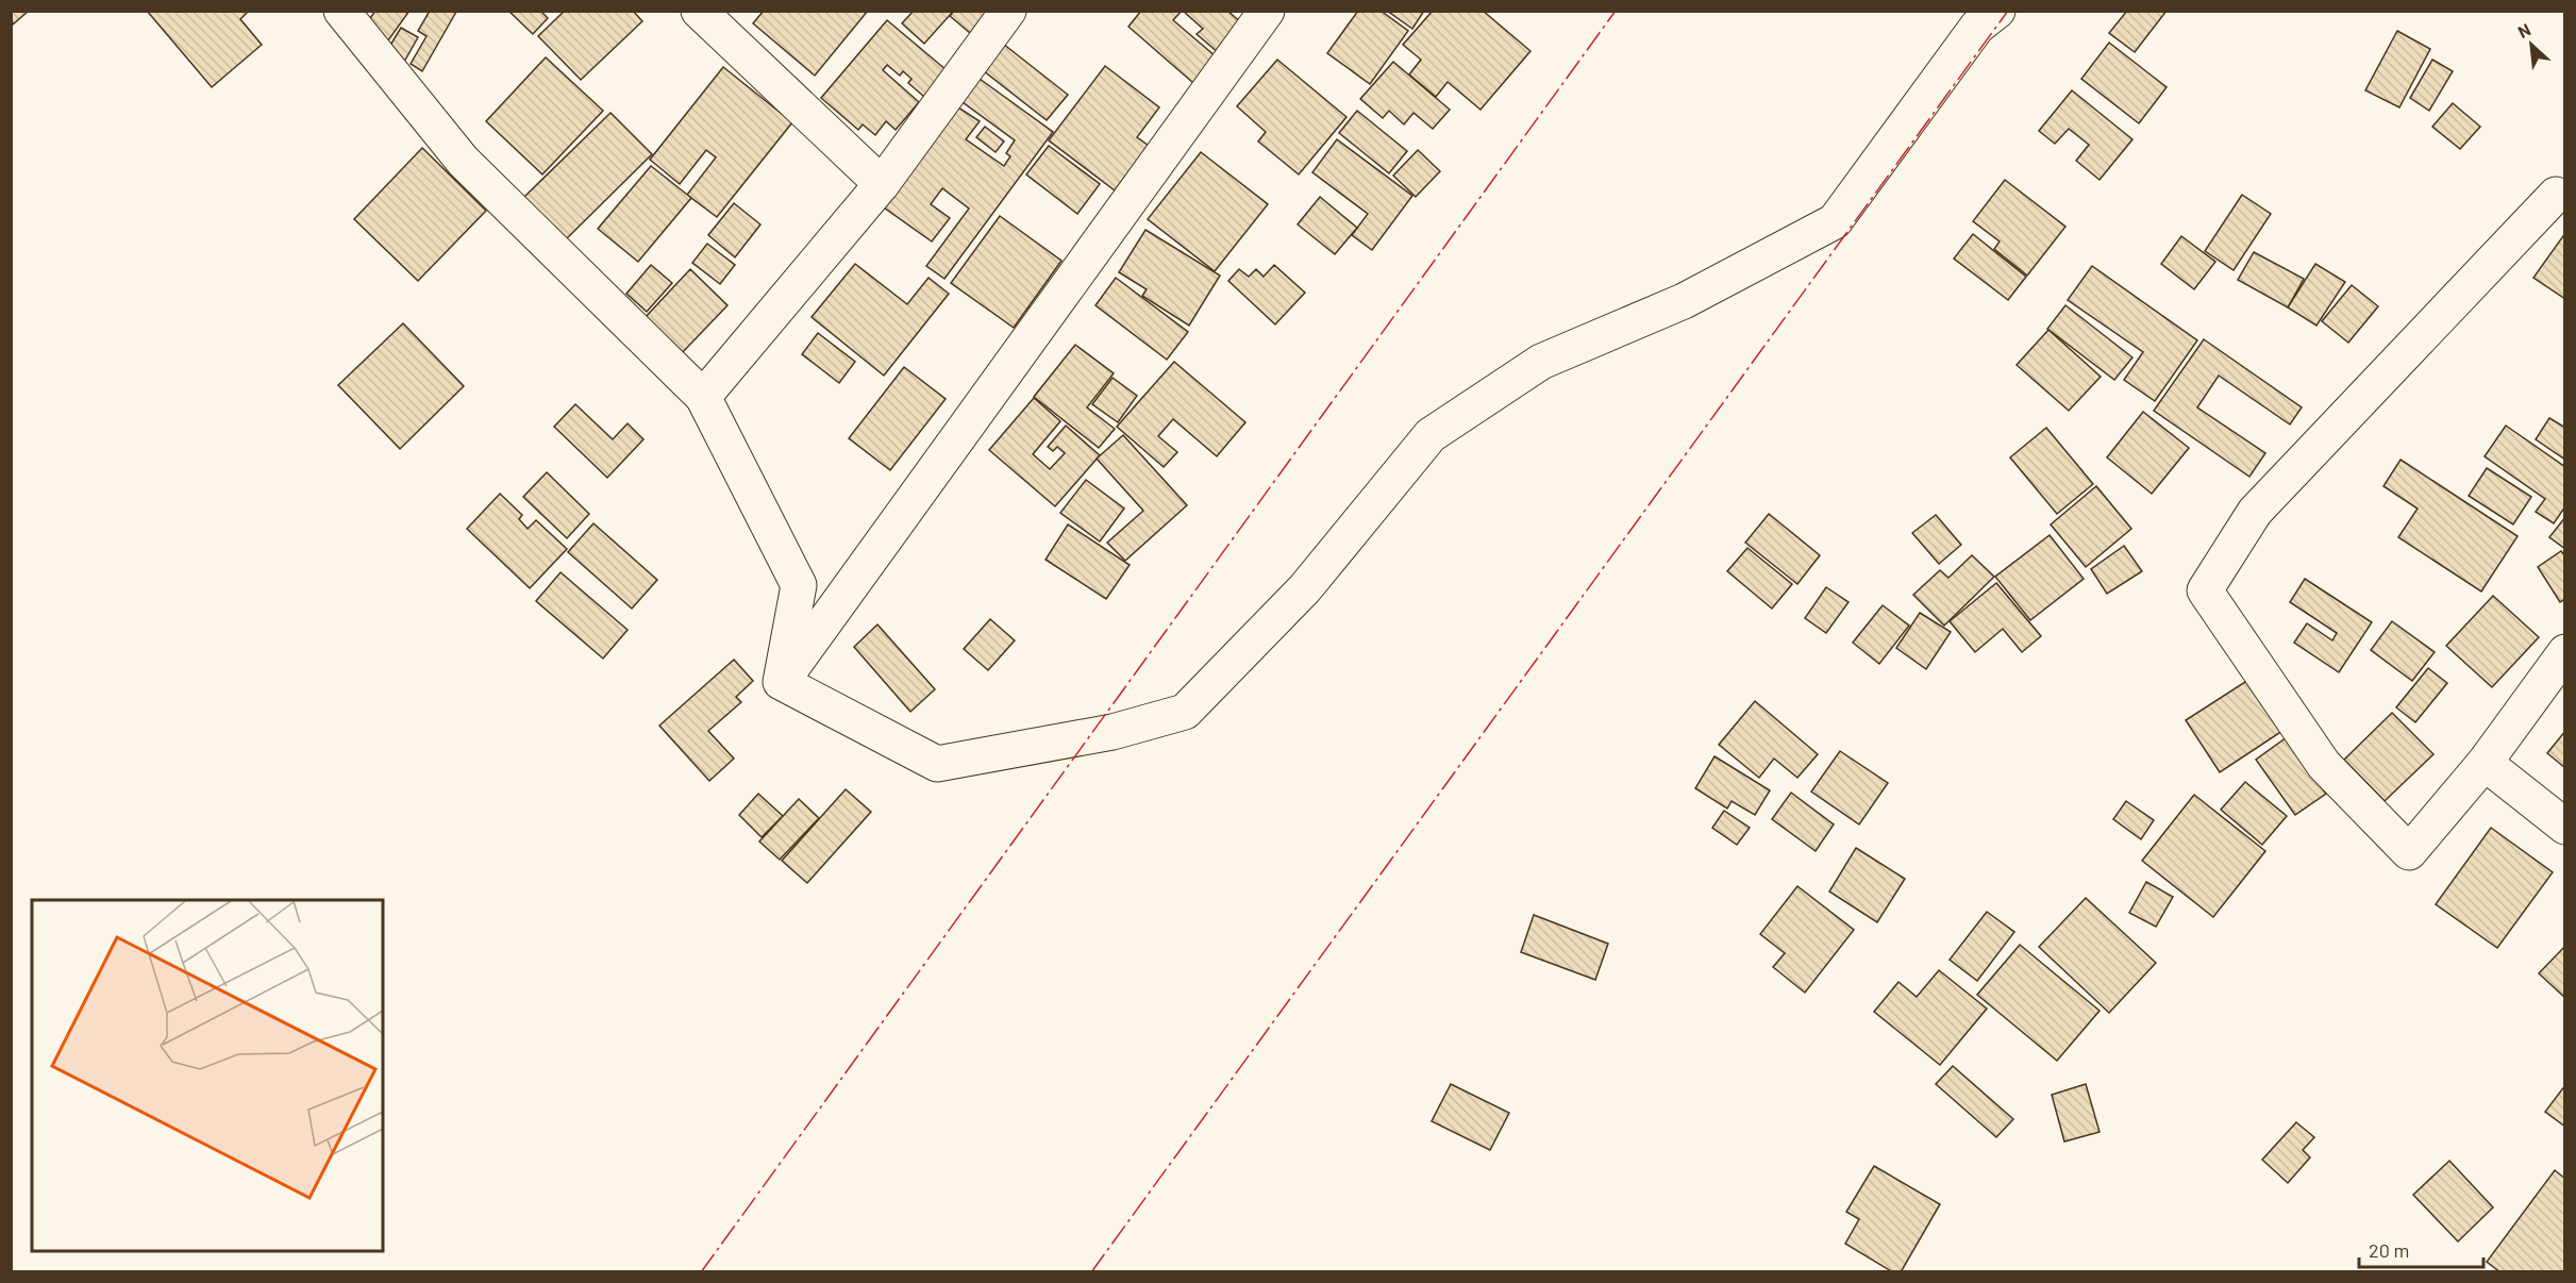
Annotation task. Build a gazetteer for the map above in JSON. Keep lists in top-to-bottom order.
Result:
{
  "scale_bar": "20 m",
  "north": "top left"
}
